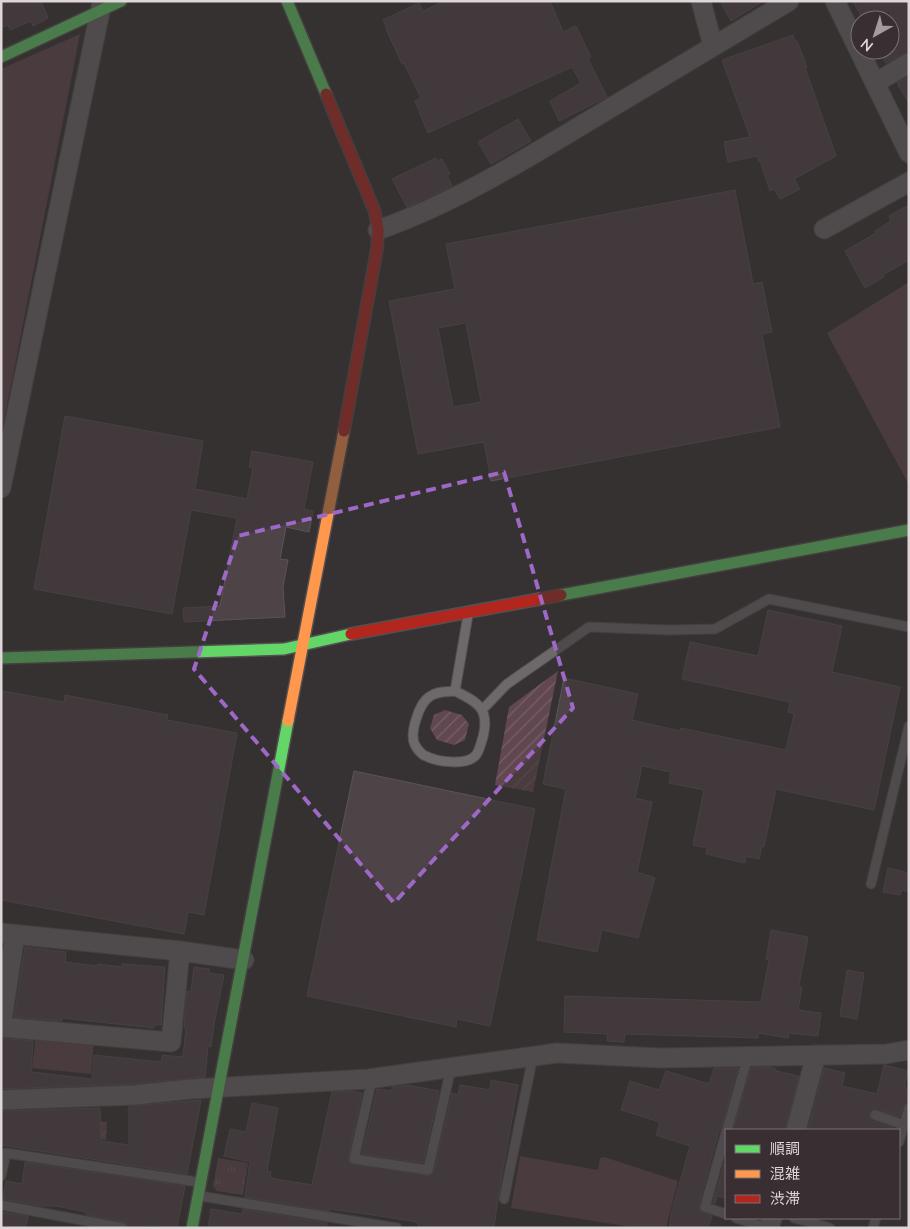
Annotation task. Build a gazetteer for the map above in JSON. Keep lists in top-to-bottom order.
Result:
{
  "legend": ["順調", "混雑", "渋滞"],
  "north": "bottom left"
}
